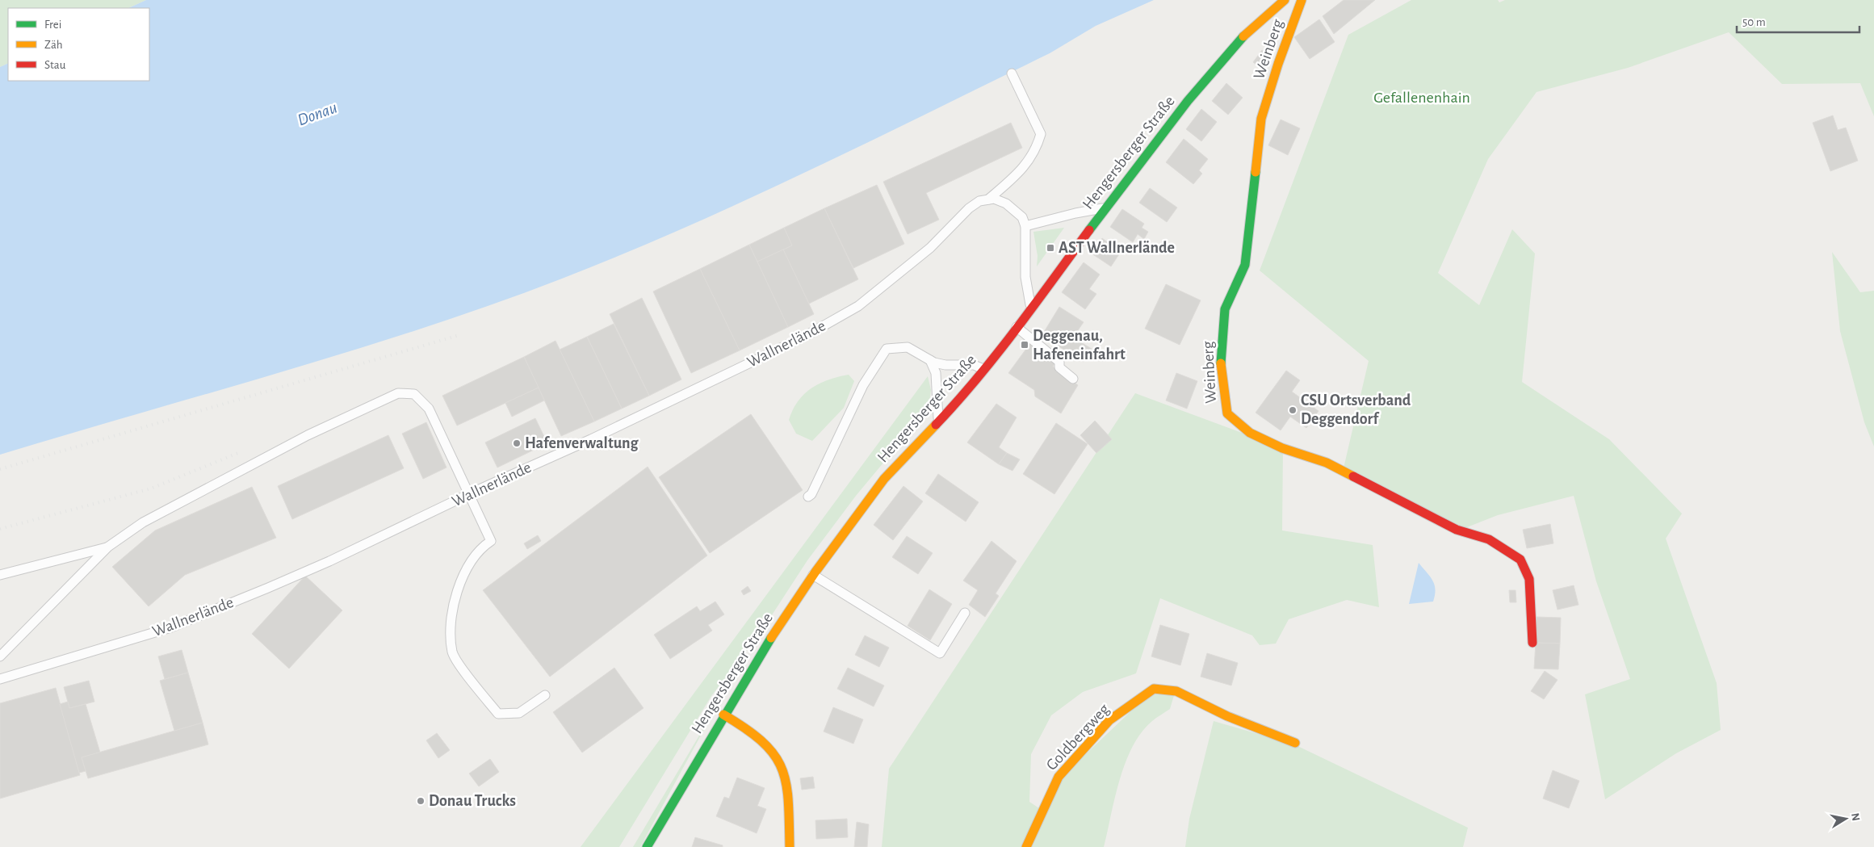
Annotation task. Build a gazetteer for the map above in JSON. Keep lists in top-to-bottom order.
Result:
{
  "streets": {
    "street": ["Weinberg", "Hengersberger Straße", "Goldbergweg"],
    "lane": ["Wallnerlände"]
  },
  "water": ["Donau"],
  "parks": ["Gefallenenhain"],
  "places": {
    "transit": ["AST Wallnerlände", "Deggenau, Hafeneinfahrt"],
    "other": ["CSU Ortsverband Deggendorf", "Hafenverwaltung", "Donau Trucks"]
  },
  "legend": ["Frei", "Zäh", "Stau"],
  "scale_bar": "50 m",
  "north": "right"
}
